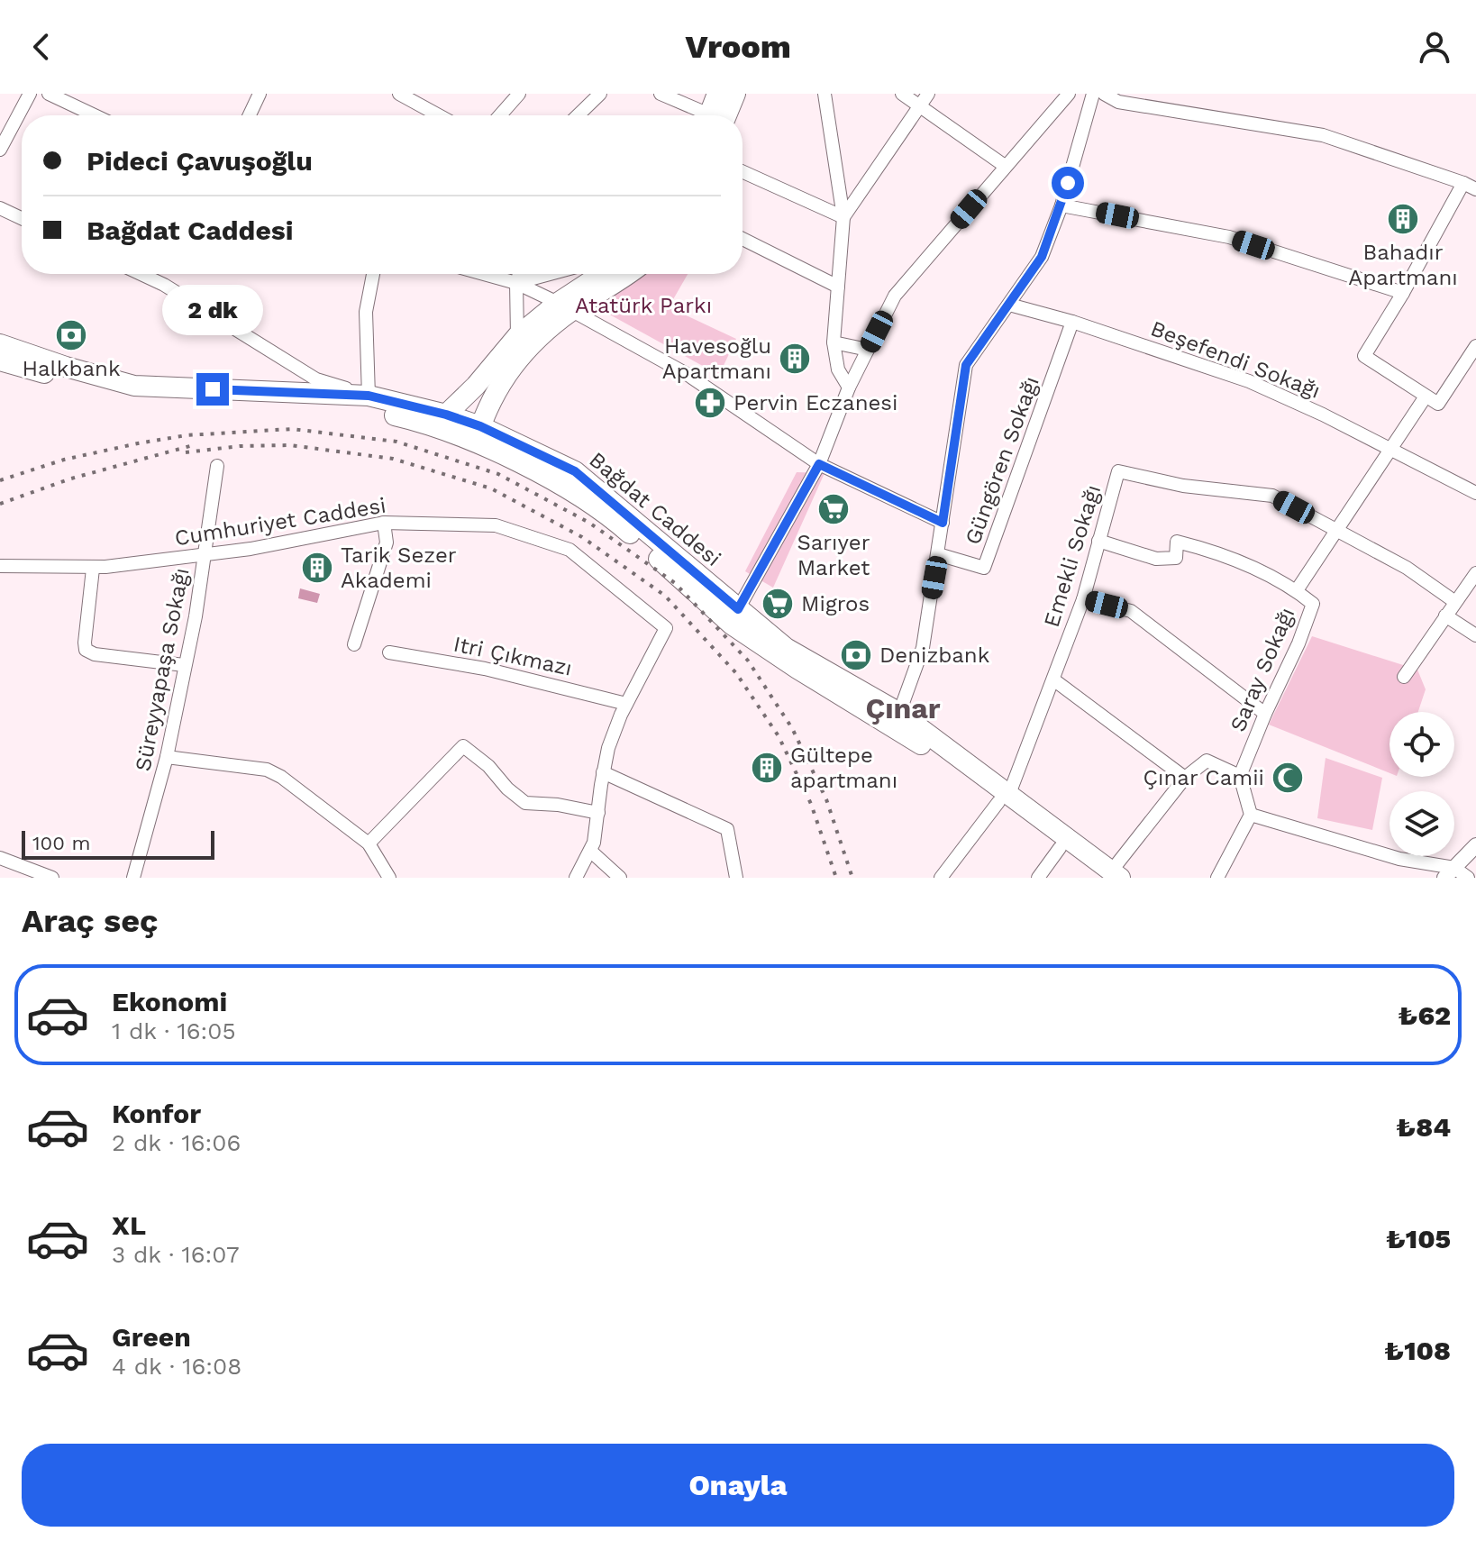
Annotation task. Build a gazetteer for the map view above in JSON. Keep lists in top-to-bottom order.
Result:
{
  "streets": {
    "main road": ["Bağdat Caddesi"],
    "street": [
      "Beşefendi Sokağı",
      "Güngören Sokağı",
      "Cumhuriyet Caddesi",
      "Emekli Sokağı",
      "Itri Çıkmazı",
      "Süreyyapaşa Sokağı",
      "Saray Sokağı"
    ]
  },
  "crossings": [
    ["Beşefendi Sokağı", "Güngören Sokağı"],
    ["Beşefendi Sokağı", "Saray Sokağı"],
    ["Bağdat Caddesi", "Emekli Sokağı"],
    ["Cumhuriyet Caddesi", "Itri Çıkmazı"],
    ["Cumhuriyet Caddesi", "Süreyyapaşa Sokağı"],
    ["Emekli Sokağı", "Saray Sokağı"]
  ],
  "districts": ["Çınar"],
  "parks": ["Atatürk Parkı"],
  "places": {
    "building": [
      "Bahadır Apartmanı",
      "Havesoğlu Apartmanı",
      "Tarik Sezer Akademi",
      "Gültepe apartmanı"
    ],
    "bank": ["Halkbank", "Denizbank"],
    "pharmacy": ["Pervin Eczanesi"],
    "supermarket": ["Sarıyer Market", "Migros"],
    "mosque": ["Çınar Camii"]
  },
  "scale_bar": "100 m",
  "page": {
    "header": "Vroom",
    "banner": ["Pideci Çavuşoğlu", "Bağdat Caddesi"],
    "bubble": "2 dk",
    "scale": "100 m",
    "heading": "Araç seç",
    "list": [
      {
        "name": "Ekonomi",
        "note": "1 dk · 16:05",
        "value": "₺62"
      },
      {
        "name": "Konfor",
        "note": "2 dk · 16:06",
        "value": "₺84"
      },
      {
        "name": "XL",
        "note": "3 dk · 16:07",
        "value": "₺105"
      },
      {
        "name": "Green",
        "note": "4 dk · 16:08",
        "value": "₺108"
      }
    ],
    "buttons": "Onayla"
  }
}
